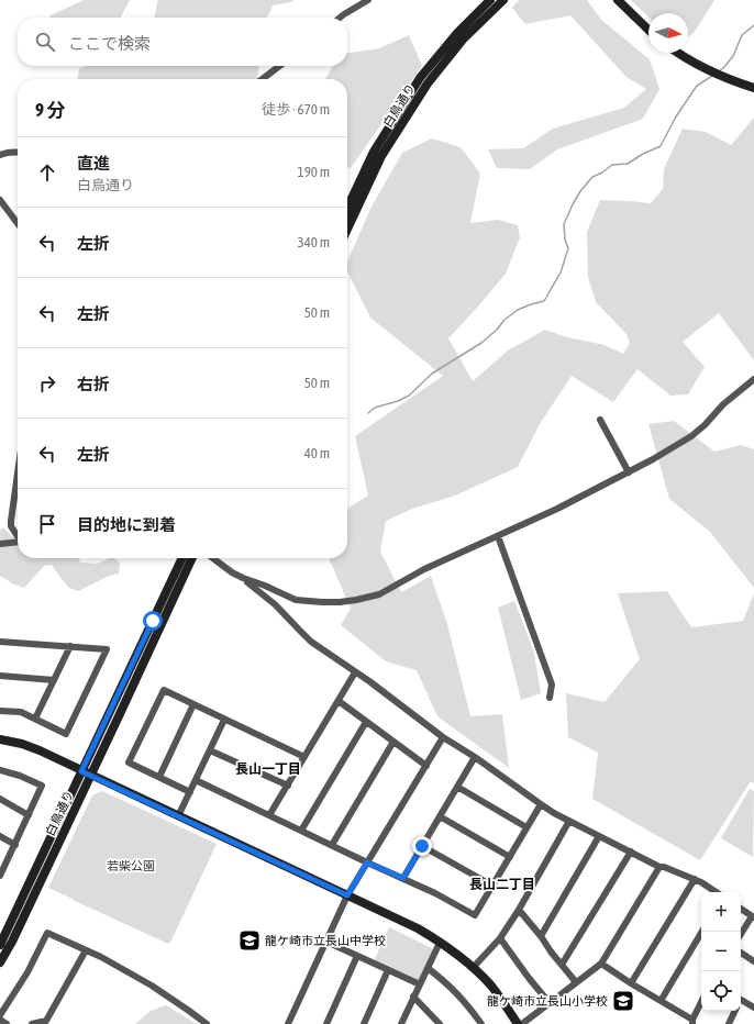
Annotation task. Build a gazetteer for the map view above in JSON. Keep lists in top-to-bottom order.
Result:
{
  "streets": {
    "main road": ["白鳥通り"]
  },
  "districts": ["長山一丁目", "長山二丁目"],
  "parks": ["若柴公園"],
  "places": {
    "school or university": ["龍ケ崎市立長山中学校", "龍ケ崎市立長山小学校"]
  },
  "north": "right",
  "page": {
    "search": "ここで検索",
    "heading": ["9 分", "徒歩 · 670 m"],
    "list": [
      ["直進", "白鳥通り", "190 m"],
      ["左折", "340 m"],
      ["左折", "50 m"],
      ["右折", "50 m"],
      ["左折", "40 m"],
      "目的地に到着"
    ],
    "map_buttons": ["+", "−"]
  }
}
